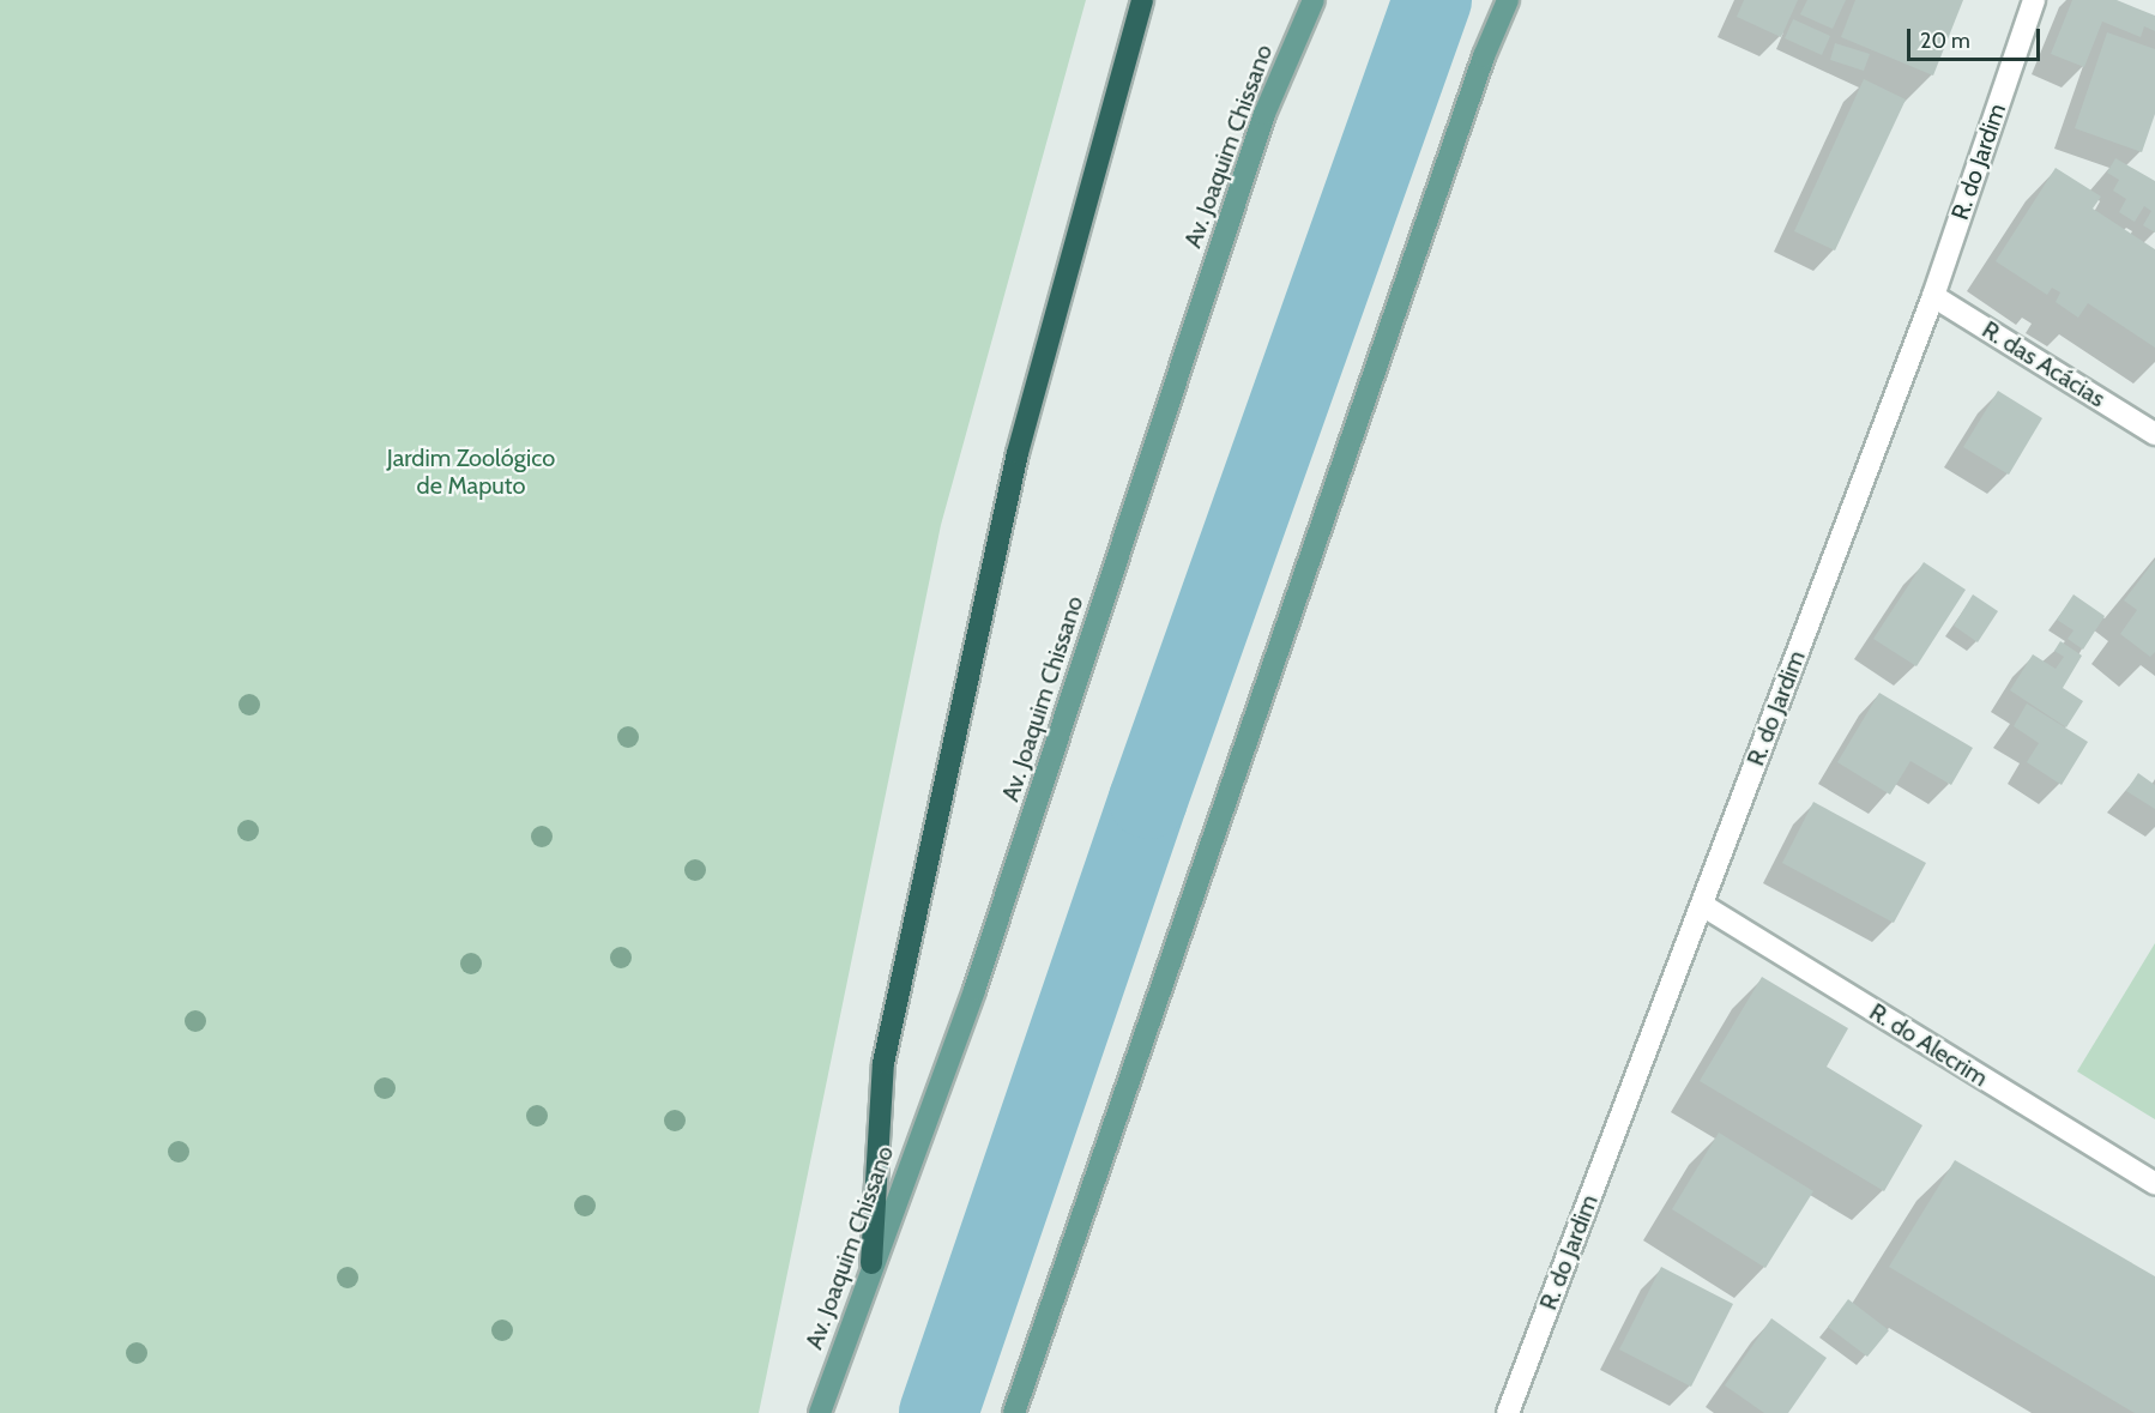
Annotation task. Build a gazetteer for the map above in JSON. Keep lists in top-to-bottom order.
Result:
{
  "streets": {
    "main road": ["Av. Joaquim Chissano"],
    "street": ["R. do Jardim", "R. das Acácias", "R. do Alecrim"]
  },
  "crossings": [
    ["R. do Jardim", "R. das Acácias"],
    ["R. do Jardim", "R. do Alecrim"]
  ],
  "parks": ["Jardim Zoológico de Maputo"],
  "scale_bar": "20 m"
}
